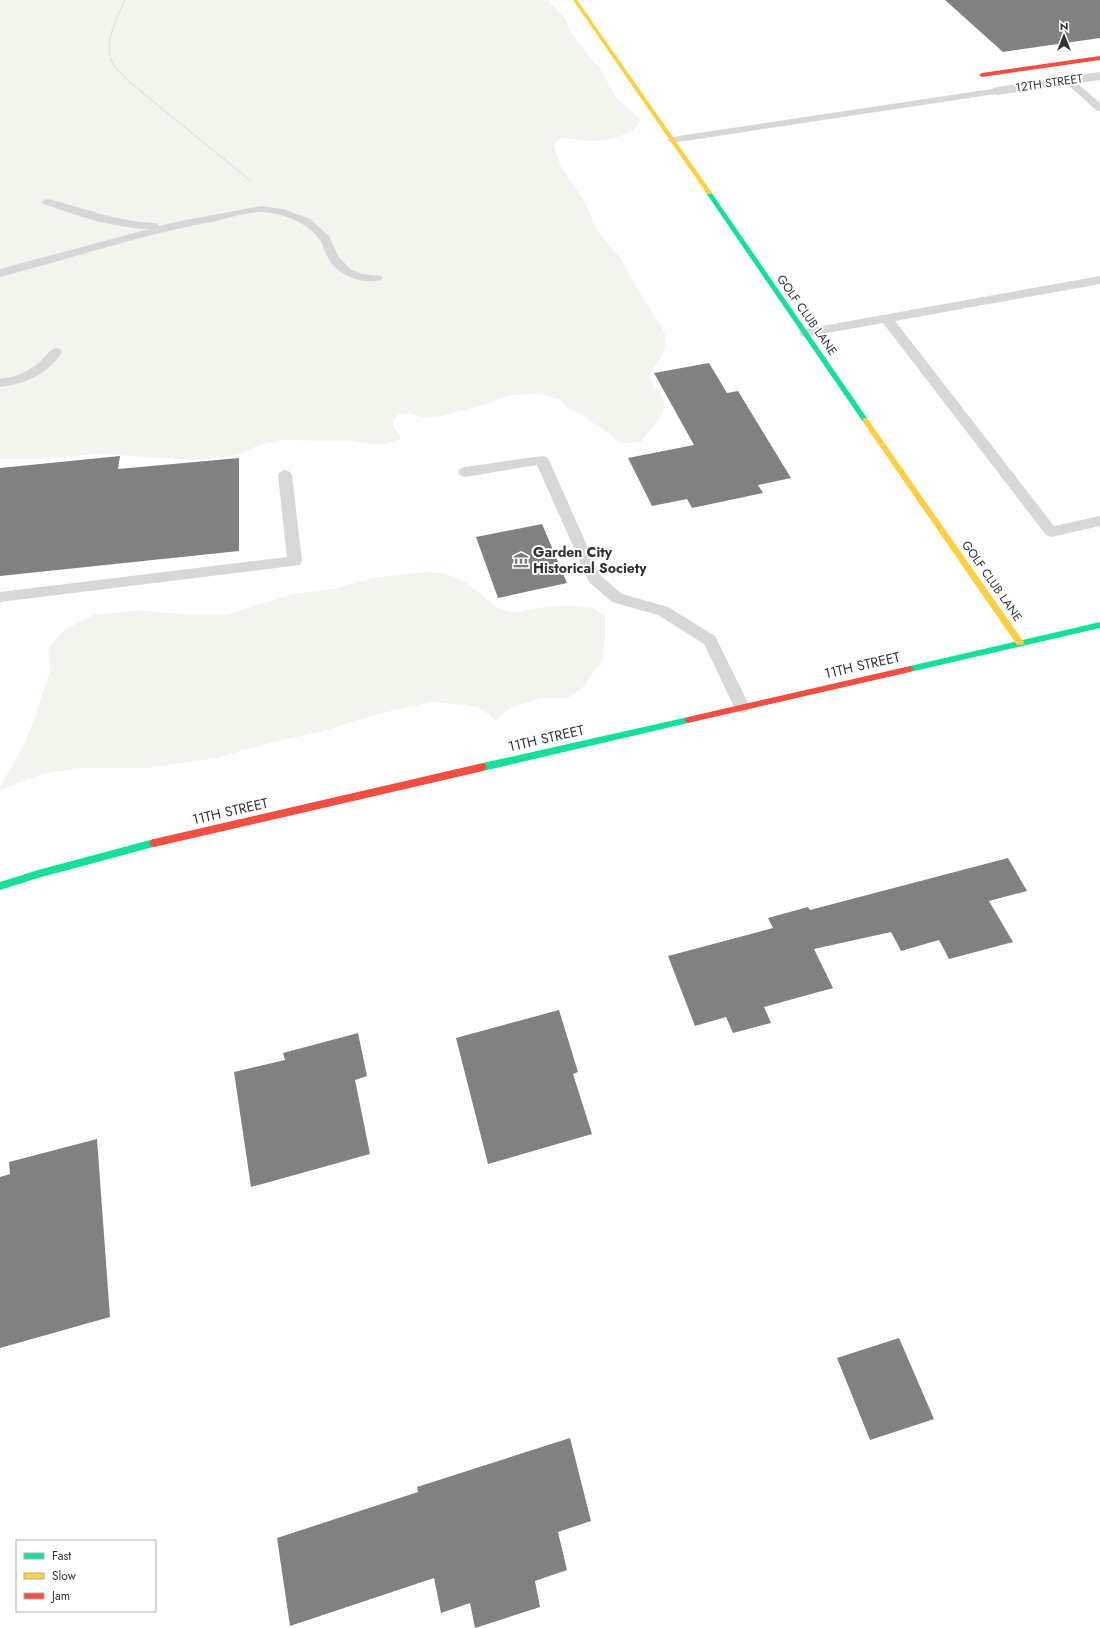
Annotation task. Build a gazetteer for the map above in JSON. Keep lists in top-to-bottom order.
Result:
{
  "streets": {
    "street": ["12TH STREET", "GOLF CLUB LANE", "11TH STREET"]
  },
  "crossings": [
    ["GOLF CLUB LANE", "11TH STREET"]
  ],
  "places": {
    "museum": ["Garden City Historical Society"]
  },
  "legend": ["Fast", "Slow", "Jam"],
  "north": "top"
}
